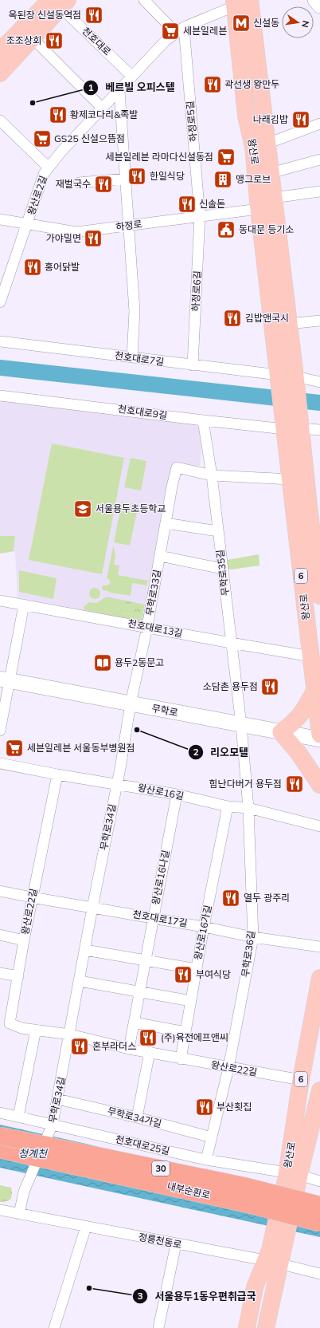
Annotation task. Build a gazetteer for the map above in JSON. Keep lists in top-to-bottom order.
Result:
{
  "streets": {
    "highway": ["30", "내부순환로"],
    "main road": ["왕산로", "6", "무학로"],
    "street": [
      "천호대로",
      "하정로5길",
      "왕산로2길",
      "하정로",
      "하정로6길",
      "천호대로7길",
      "천호대로9길",
      "무학로35길",
      "무학로33길",
      "천호대로13길",
      "왕산로16길",
      "무학로34길",
      "왕산로16나길",
      "왕산로22길",
      "천호대로17길",
      "왕산로16가길",
      "무학로36길",
      "무학로34가길",
      "천호대로25길",
      "정릉천동로"
    ]
  },
  "crossings": [
    ["천호대로", "왕산로2길"],
    ["하정로5길", "왕산로2길"],
    ["하정로5길", "하정로"],
    ["하정로5길", "하정로6길"],
    ["왕산로", "왕산로2길"],
    ["왕산로", "하정로"],
    ["왕산로", "천호대로7길"],
    ["왕산로", "천호대로9길"],
    ["왕산로", "6"],
    ["왕산로", "천호대로13길"],
    ["왕산로", "왕산로22길"],
    ["왕산로", "천호대로25길"],
    ["왕산로", "정릉천동로"],
    ["왕산로2길", "하정로"],
    ["하정로", "하정로6길"],
    ["하정로6길", "천호대로7길"],
    ["천호대로7길", "6"],
    ["천호대로9길", "무학로35길"],
    ["천호대로9길", "6"],
    ["무학로35길", "무학로33길"],
    ["무학로35길", "천호대로13길"],
    ["무학로35길", "무학로"],
    ["무학로35길", "무학로36길"],
    ["무학로33길", "천호대로13길"],
    ["무학로33길", "무학로"],
    ["무학로33길", "무학로34길"],
    ["무학로", "무학로34길"],
    ["무학로", "무학로36길"],
    ["왕산로16길", "무학로34길"],
    ["왕산로16길", "왕산로16나길"],
    ["왕산로16길", "왕산로22길"],
    ["왕산로16길", "왕산로16가길"],
    ["왕산로16길", "무학로36길"],
    ["무학로34길", "왕산로22길"],
    ["무학로34길", "천호대로17길"],
    ["무학로34길", "무학로34가길"],
    ["무학로34길", "천호대로25길"],
    ["무학로34길", "정릉천동로"],
    ["왕산로16나길", "왕산로22길"],
    ["왕산로16나길", "천호대로17길"],
    ["왕산로22길", "천호대로17길"],
    ["왕산로22길", "왕산로16가길"],
    ["왕산로22길", "무학로36길"],
    ["천호대로17길", "왕산로16가길"],
    ["천호대로17길", "무학로36길"],
    ["무학로36길", "무학로34가길"],
    ["무학로36길", "천호대로25길"]
  ],
  "water": ["청계천"],
  "places": {
    "restaurant": [
      "옥된장 신설동역점",
      "조조상회",
      "곽선생 왕만두",
      "황제코다리&족발",
      "나래김밥",
      "한일식당",
      "재벌국수",
      "신솔돈",
      "가야밀면",
      "홍어닭발",
      "김밥앤국시",
      "소담촌 용두점",
      "힘난다버거 용두점",
      "열두 광주리",
      "부여식당",
      "(주)육전에프앤씨",
      "혼부라더스",
      "부산횟집"
    ],
    "metro station": ["신설동"],
    "supermarket": [
      "세븐일레븐",
      "GS25 신설으뜸점",
      "세븐일레븐 라마다신설동점",
      "세븐일레븐 서울동부병원점"
    ],
    "other": ["베르빌 오피스텔", "리오모텔", "서울용두1동우편취급국"],
    "building": ["맹그로브"],
    "public building": ["동대문 등기소"],
    "school or university": ["서울용두초등학교"],
    "library": ["용두2동문고"]
  },
  "north": "right"
}
